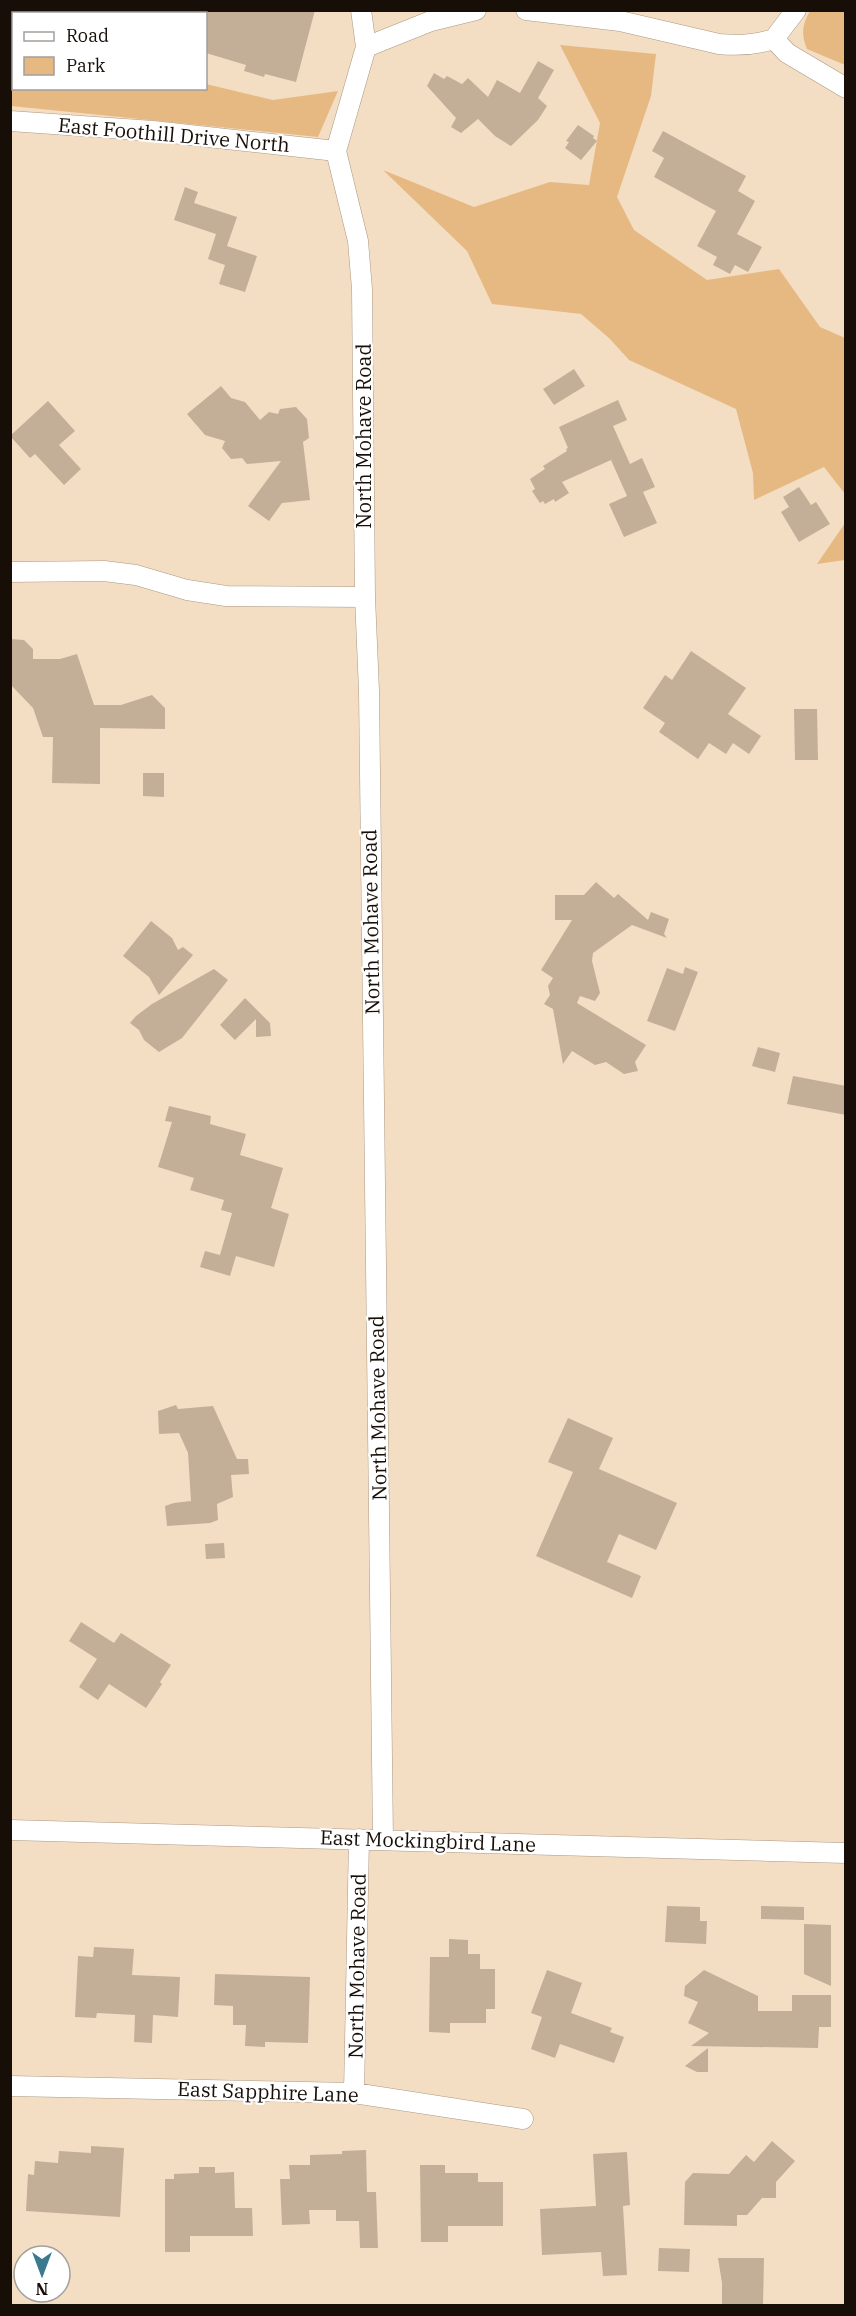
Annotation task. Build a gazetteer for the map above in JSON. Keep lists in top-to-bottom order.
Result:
{
  "streets": {
    "street": [
      "East Foothill Drive North",
      "North Mohave Road",
      "East Mockingbird Lane",
      "East Sapphire Lane"
    ]
  },
  "crossings": [
    ["East Foothill Drive North", "North Mohave Road"],
    ["North Mohave Road", "East Mockingbird Lane"],
    ["North Mohave Road", "East Sapphire Lane"]
  ],
  "legend": ["Road", "Park"],
  "north": "bottom"
}
